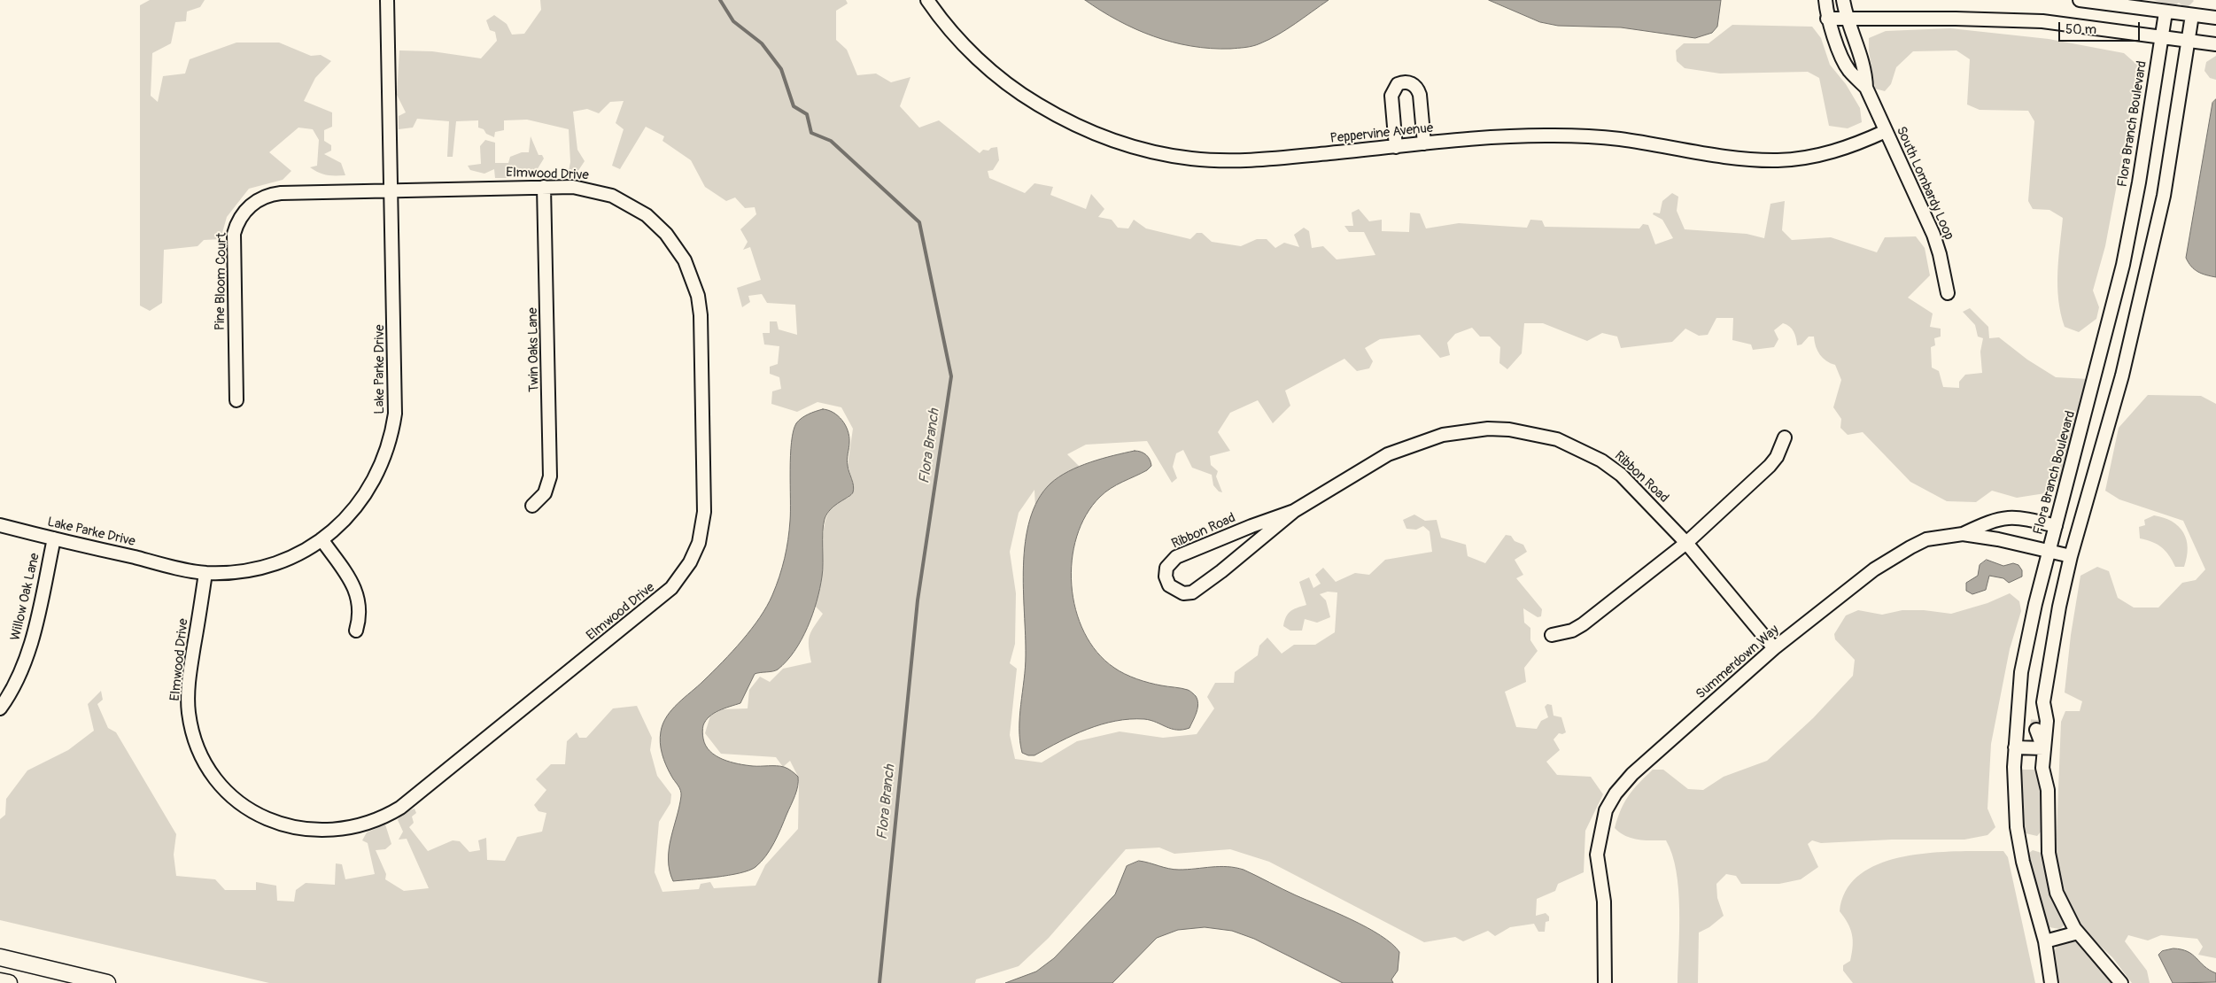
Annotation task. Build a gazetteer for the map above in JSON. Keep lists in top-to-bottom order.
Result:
{
  "streets": {
    "street": [
      "Flora Branch Boulevard",
      "Peppervine Avenue",
      "Elmwood Drive",
      "South Lombardy Loop",
      "Pine Bloom Court",
      "Twin Oaks Lane",
      "Lake Parke Drive",
      "Ribbon Road",
      "Willow Oak Lane",
      "Summerdown Way"
    ]
  },
  "crossings": [
    ["Flora Branch Boulevard", "Summerdown Way"],
    ["Peppervine Avenue", "South Lombardy Loop"],
    ["Elmwood Drive", "Pine Bloom Court"],
    ["Elmwood Drive", "Twin Oaks Lane"],
    ["Elmwood Drive", "Lake Parke Drive"],
    ["Pine Bloom Court", "Lake Parke Drive"],
    ["Lake Parke Drive", "Willow Oak Lane"],
    ["Ribbon Road", "Summerdown Way"]
  ],
  "water": ["Flora Branch"],
  "scale_bar": "50 m"
}
